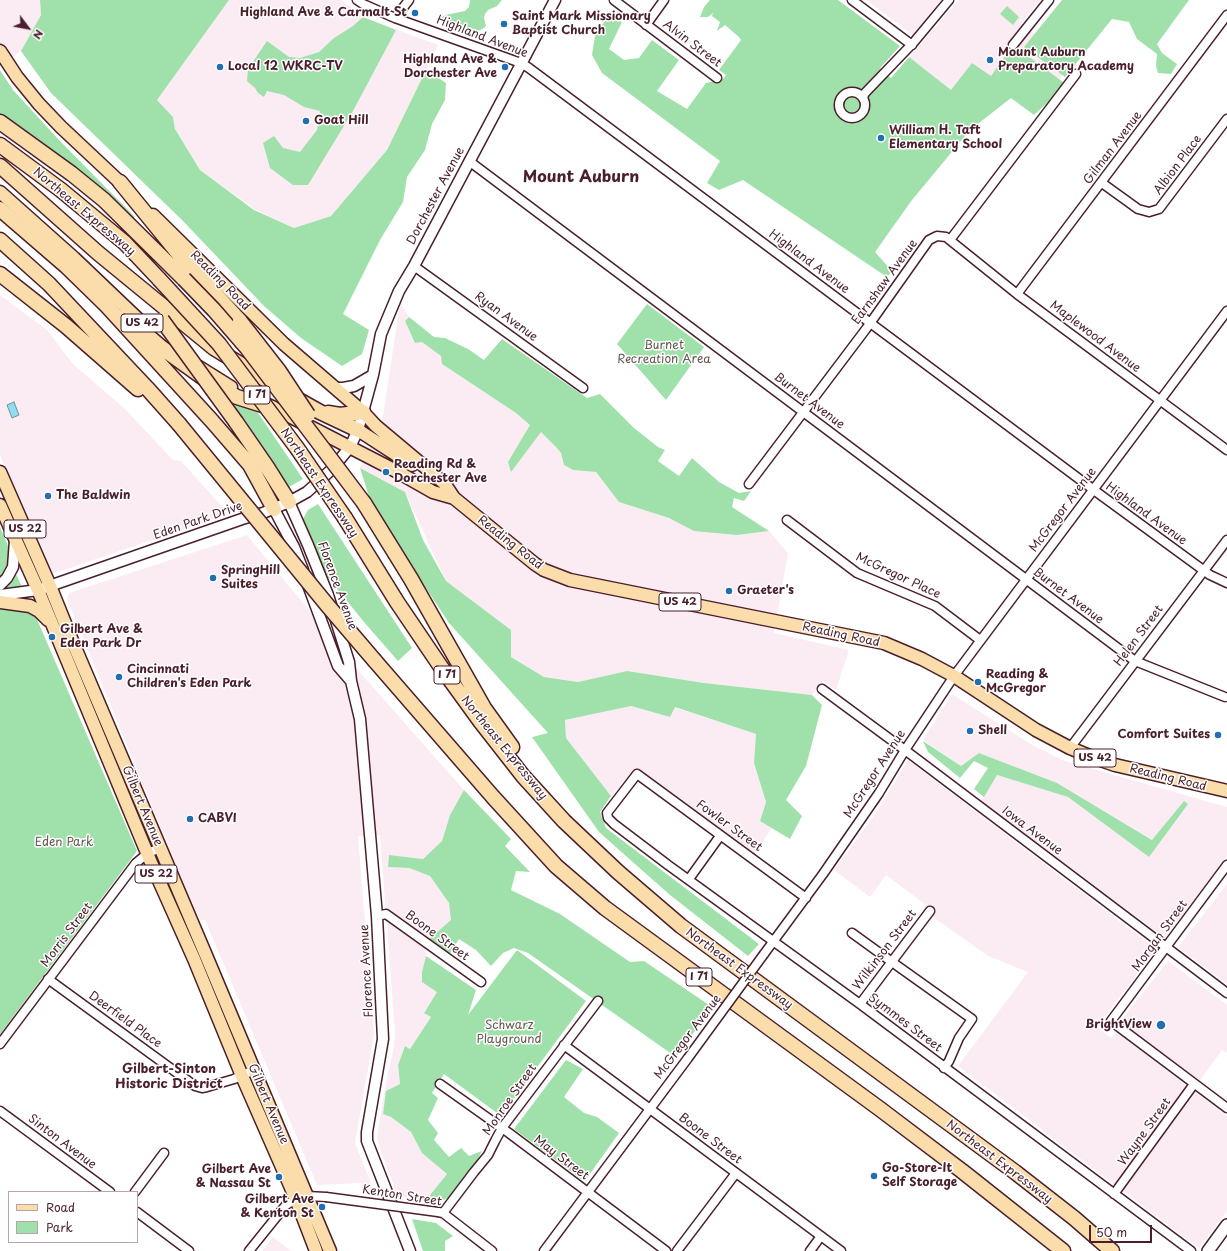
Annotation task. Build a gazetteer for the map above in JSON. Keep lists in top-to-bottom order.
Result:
{
  "streets": {
    "highway": ["Northeast Expressway", "I 71"],
    "main road": [
      "Reading Road",
      "US 42",
      "US 22",
      "Gilbert Avenue"
    ],
    "street": [
      "Highland Avenue",
      "Alvin Street",
      "Gilman Avenue",
      "Albion Place",
      "Dorchester Avenue",
      "Earnshaw Avenue",
      "Ryan Avenue",
      "Maplewood Avenue",
      "Burnet Avenue",
      "McGregor Avenue",
      "Eden Park Drive",
      "McGregor Place",
      "Florence Avenue",
      "Helen Street",
      "Fowler Street",
      "Iowa Avenue",
      "Morris Street",
      "Boone Street",
      "Morgan Street",
      "Wilkinson Street",
      "Deerfield Place",
      "Symmes Street",
      "Monroe Street",
      "Wayne Street",
      "Sinton Avenue",
      "May Street",
      "Kenton Street"
    ]
  },
  "crossings": [
    ["Highland Avenue", "Dorchester Avenue"],
    ["Highland Avenue", "Earnshaw Avenue"],
    ["Highland Avenue", "McGregor Avenue"],
    ["Highland Avenue", "Helen Street"],
    ["Gilman Avenue", "Albion Place"],
    ["Gilman Avenue", "Maplewood Avenue"],
    ["Dorchester Avenue", "Reading Road"],
    ["Dorchester Avenue", "Ryan Avenue"],
    ["Dorchester Avenue", "Burnet Avenue"],
    ["Dorchester Avenue", "Eden Park Drive"],
    ["Reading Road", "McGregor Avenue"],
    ["Reading Road", "Eden Park Drive"],
    ["Reading Road", "Helen Street"],
    ["Earnshaw Avenue", "Maplewood Avenue"],
    ["Earnshaw Avenue", "Burnet Avenue"],
    ["Maplewood Avenue", "McGregor Avenue"],
    ["Burnet Avenue", "McGregor Avenue"],
    ["Burnet Avenue", "Helen Street"],
    ["McGregor Avenue", "McGregor Place"],
    ["McGregor Avenue", "Fowler Street"],
    ["McGregor Avenue", "Iowa Avenue"],
    ["McGregor Avenue", "Boone Street"],
    ["McGregor Avenue", "Symmes Street"],
    ["McGregor Avenue", "May Street"],
    ["Eden Park Drive", "Florence Avenue"],
    ["Eden Park Drive", "Gilbert Avenue"],
    ["Florence Avenue", "Boone Street"],
    ["Gilbert Avenue", "Morris Street"],
    ["Gilbert Avenue", "Deerfield Place"],
    ["Gilbert Avenue", "Kenton Street"],
    ["Fowler Street", "Symmes Street"],
    ["Iowa Avenue", "Morgan Street"],
    ["Morris Street", "Deerfield Place"],
    ["Boone Street", "Monroe Street"],
    ["Morgan Street", "Wayne Street"],
    ["Wilkinson Street", "Symmes Street"],
    ["Symmes Street", "Wayne Street"],
    ["Monroe Street", "May Street"],
    ["Monroe Street", "Kenton Street"]
  ],
  "districts": ["Mount Auburn", "Gilbert-Sinton Historic District"],
  "parks": ["Burnet Recreation Area", "Eden Park", "Schwarz Playground"],
  "places": [
    "Highland Ave & Carmalt St",
    "Saint Mark Missionary Baptist Church",
    "Mount Auburn Preparatory Academy",
    "Local 12 WKRC-TV",
    "Highland Ave & Dorchester Ave",
    "Goat Hill",
    "William H. Taft Elementary School",
    "Reading Rd & Dorchester Ave",
    "The Baldwin",
    "SpringHill Suites",
    "Graeter's",
    "Gilbert Ave & Eden Park Dr",
    "Cincinnati Children's Eden Park",
    "Reading & McGregor",
    "Shell",
    "Comfort Suites",
    "CABVI",
    "BrightView",
    "Go-Store-It Self Storage",
    "Gilbert Ave & Nassau St",
    "Gilbert Ave & Kenton St"
  ],
  "legend": ["Road", "Park"],
  "scale_bar": "50 m",
  "north": "bottom right"
}
